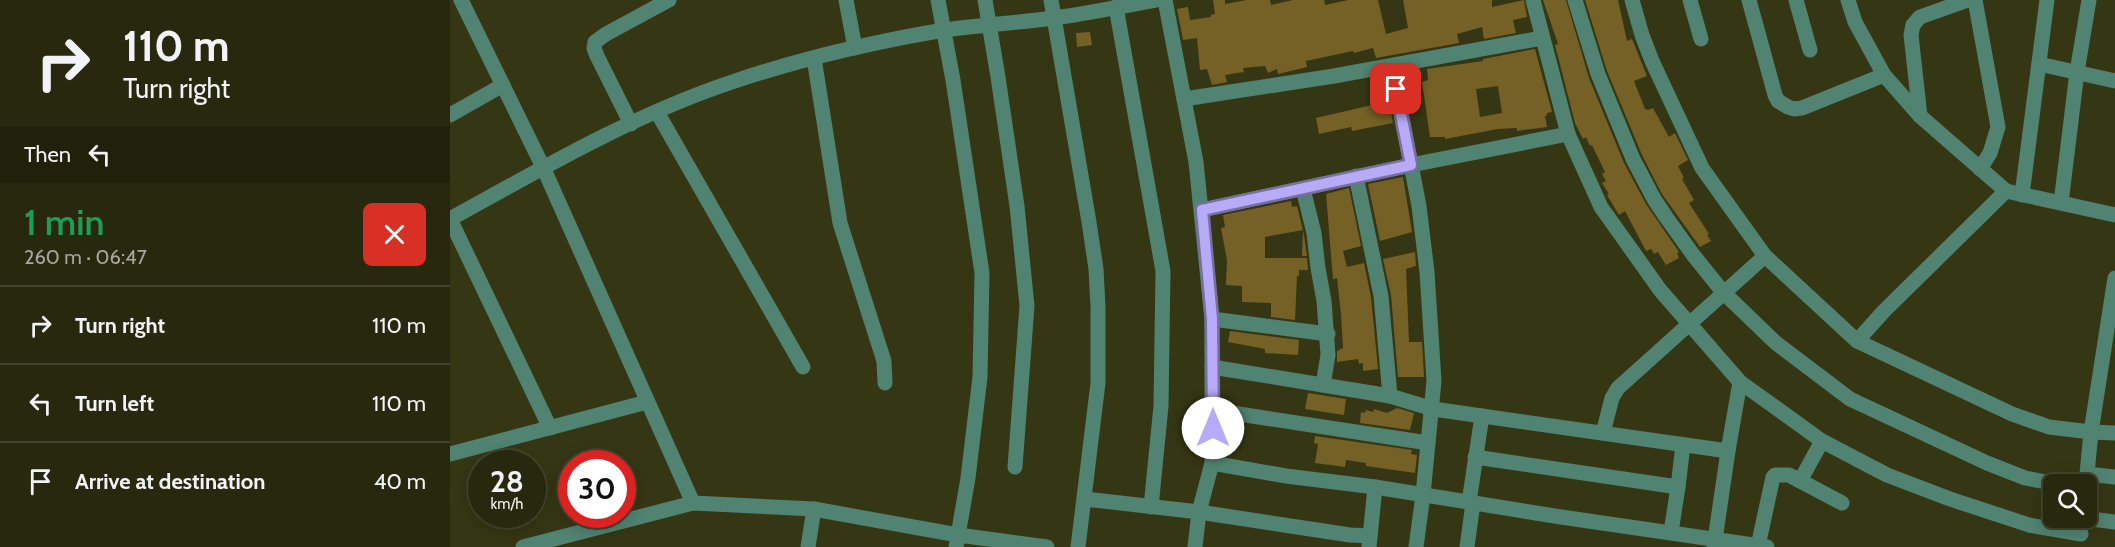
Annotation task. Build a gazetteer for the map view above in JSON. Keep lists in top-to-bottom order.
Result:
{
  "page": {
    "turn": ["110 m", "Turn right"],
    "then": "Then",
    "heading": ["1 min", "260 m · 06:47"],
    "list": [
      {
        "name": "Turn right",
        "value": "110 m"
      },
      {
        "name": "Turn left",
        "value": "110 m"
      },
      {
        "name": "Arrive at destination",
        "value": "40 m"
      }
    ],
    "speed": "28 km/h",
    "limit": "30"
  }
}
